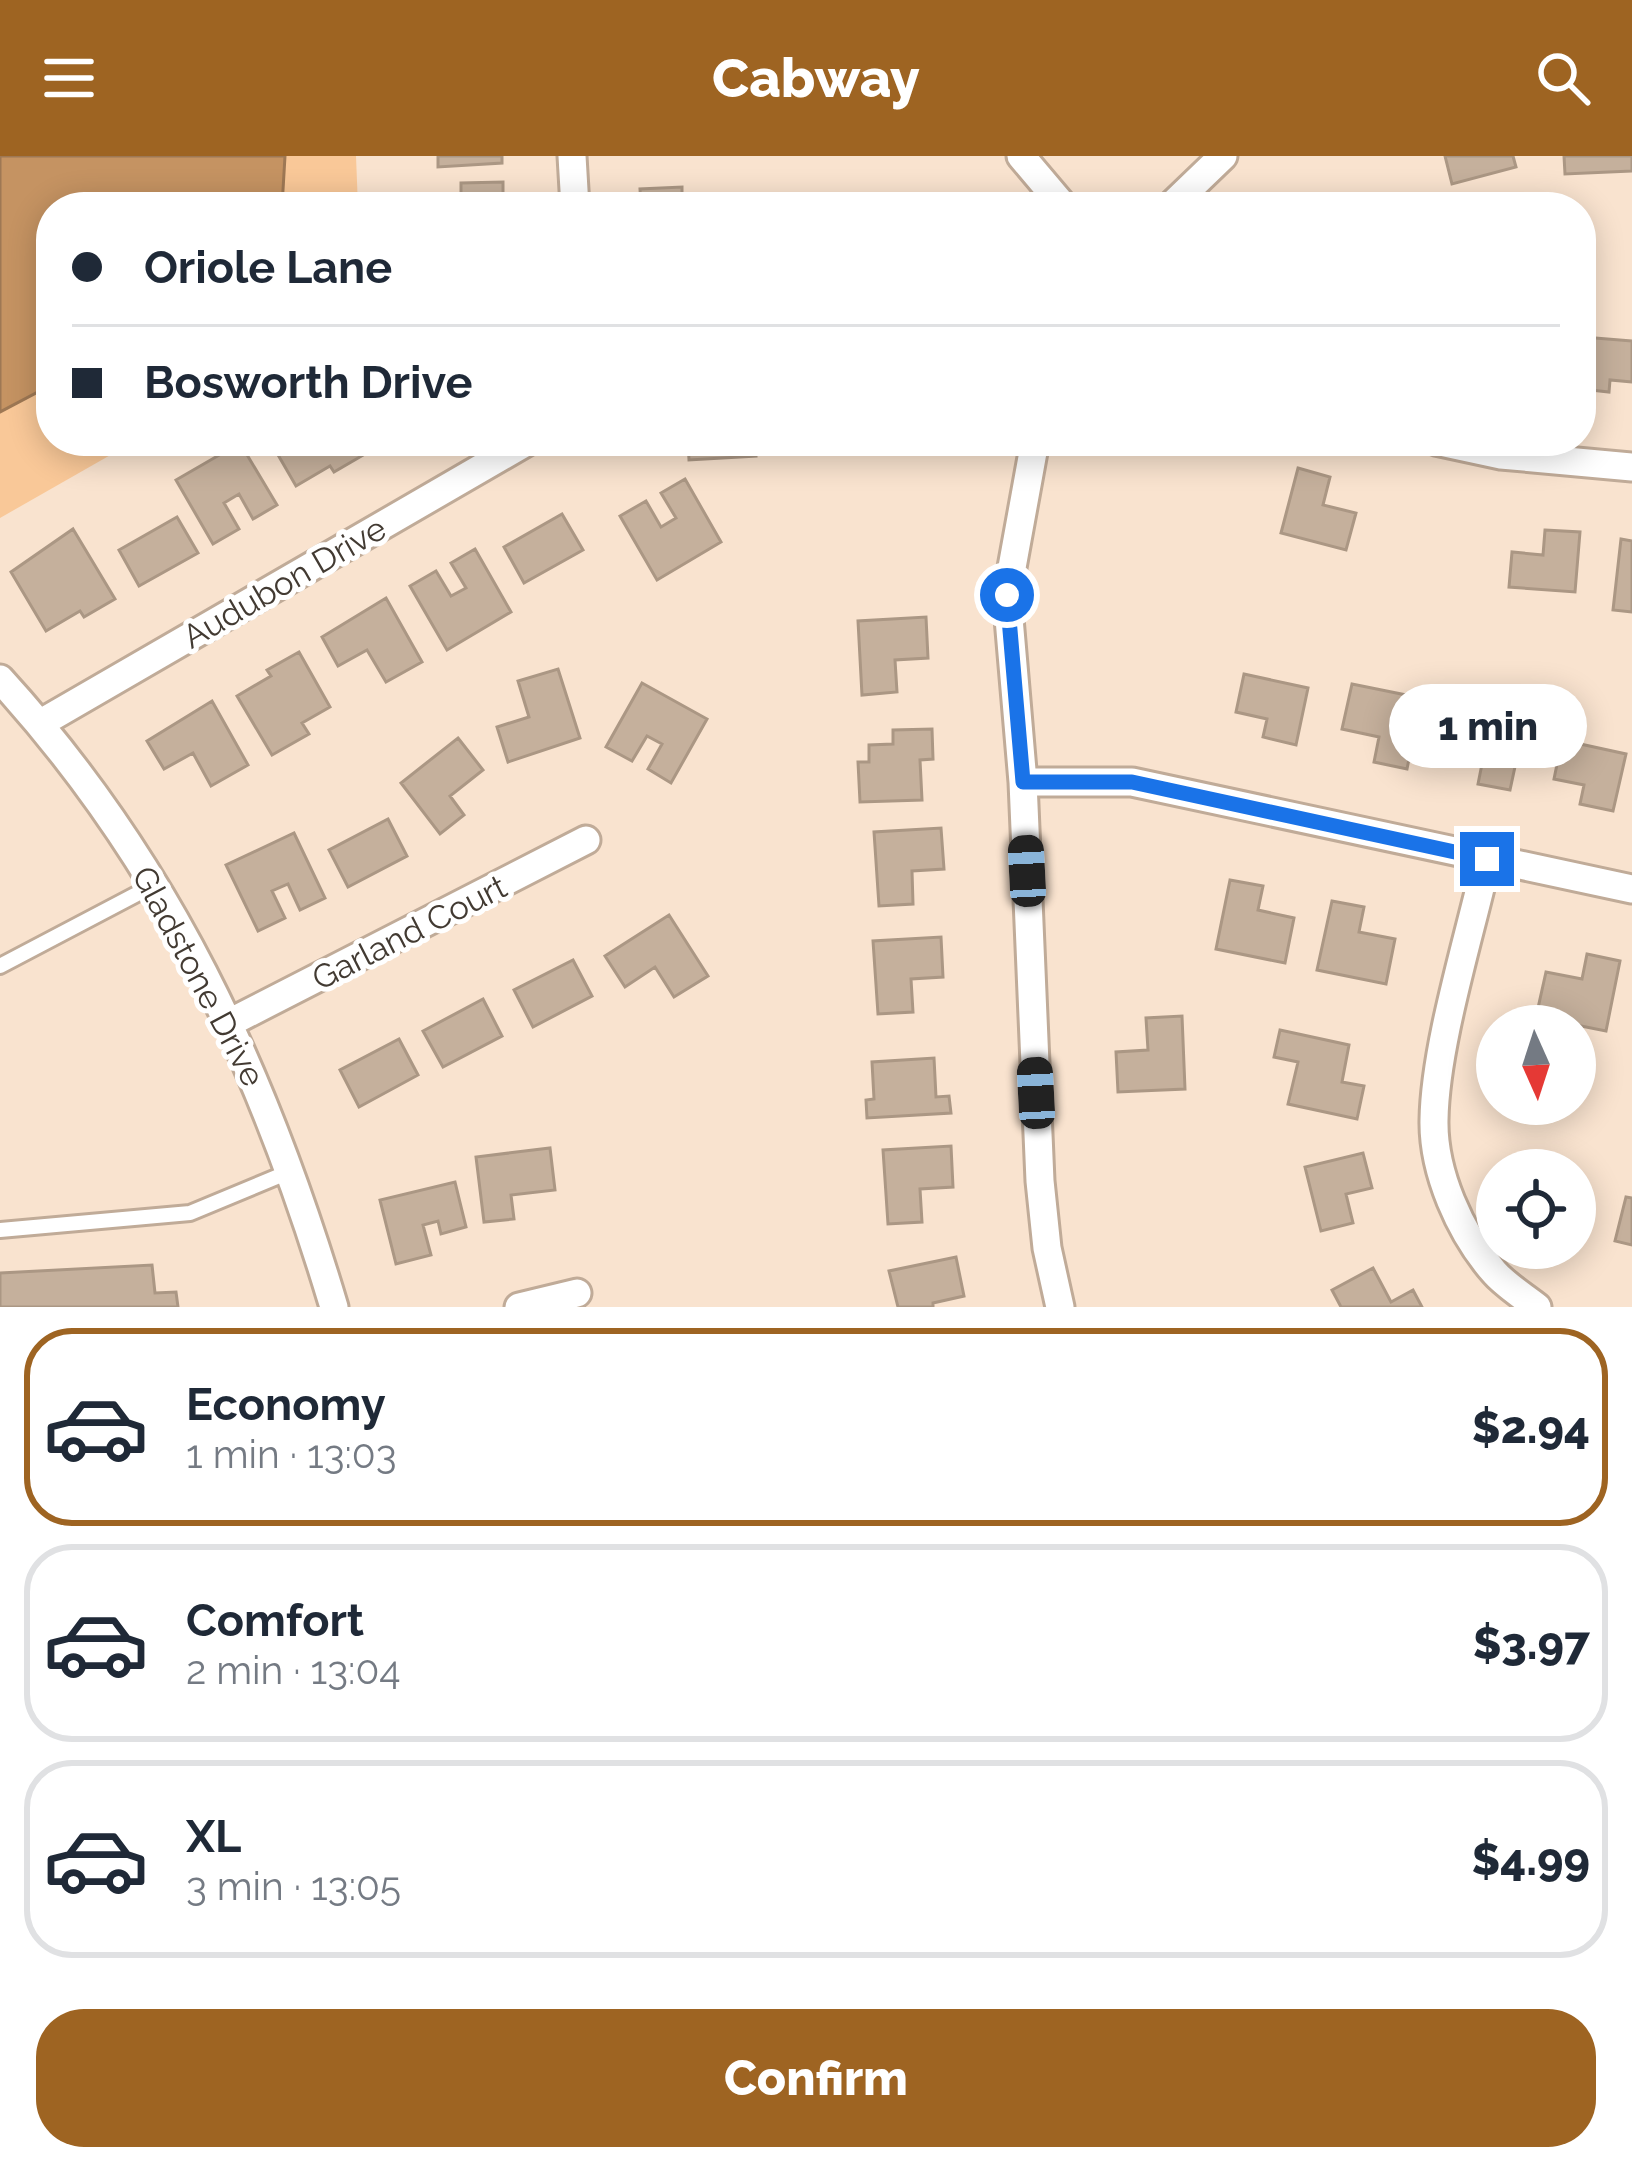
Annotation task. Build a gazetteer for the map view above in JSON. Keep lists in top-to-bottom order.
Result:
{
  "streets": {
    "street": ["Audubon Drive", "Garland Court", "Gladstone Drive"]
  },
  "crossings": [
    ["Audubon Drive", "Gladstone Drive"],
    ["Garland Court", "Gladstone Drive"]
  ],
  "north": "bottom",
  "page": {
    "header": "Cabway",
    "banner": ["Oriole Lane", "Bosworth Drive"],
    "bubble": "1 min",
    "list": [
      {
        "name": "Economy",
        "note": "1 min · 13:03",
        "value": "$2.94"
      },
      {
        "name": "Comfort",
        "note": "2 min · 13:04",
        "value": "$3.97"
      },
      {
        "name": "XL",
        "note": "3 min · 13:05",
        "value": "$4.99"
      }
    ],
    "buttons": "Confirm"
  }
}
